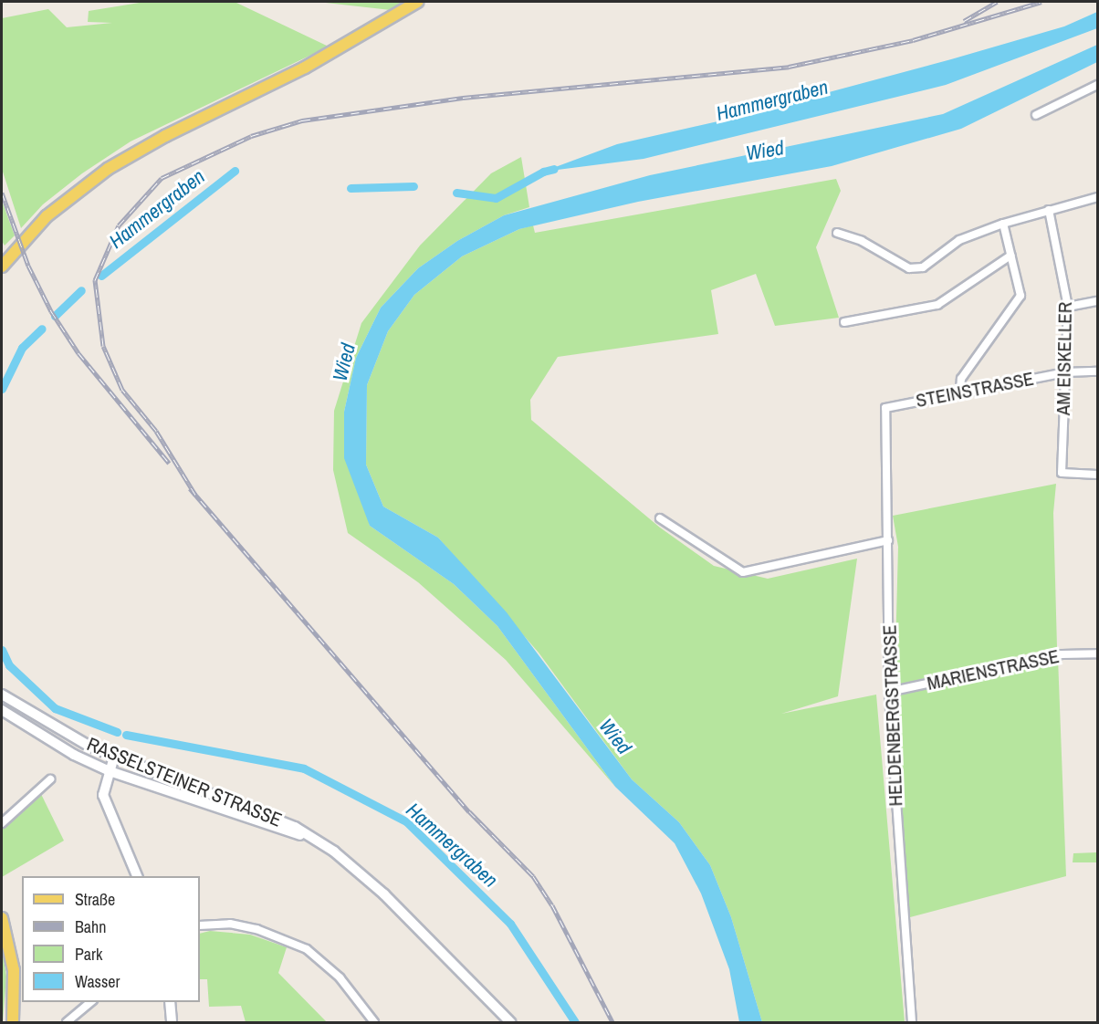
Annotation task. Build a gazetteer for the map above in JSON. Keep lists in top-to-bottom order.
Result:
{
  "streets": {
    "main road": ["RASSELSTEINER STRASSE"],
    "street": [
      "AM EISKELLER",
      "STEINSTRASSE",
      "MARIENSTRASSE",
      "HELDENBERGSTRASSE"
    ]
  },
  "crossings": [
    ["AM EISKELLER", "STEINSTRASSE"],
    ["STEINSTRASSE", "HELDENBERGSTRASSE"],
    ["MARIENSTRASSE", "HELDENBERGSTRASSE"]
  ],
  "water": ["Hammergraben", "Wied"],
  "legend": [
    "Straße",
    "Bahn",
    "Park",
    "Wasser"
  ]
}
